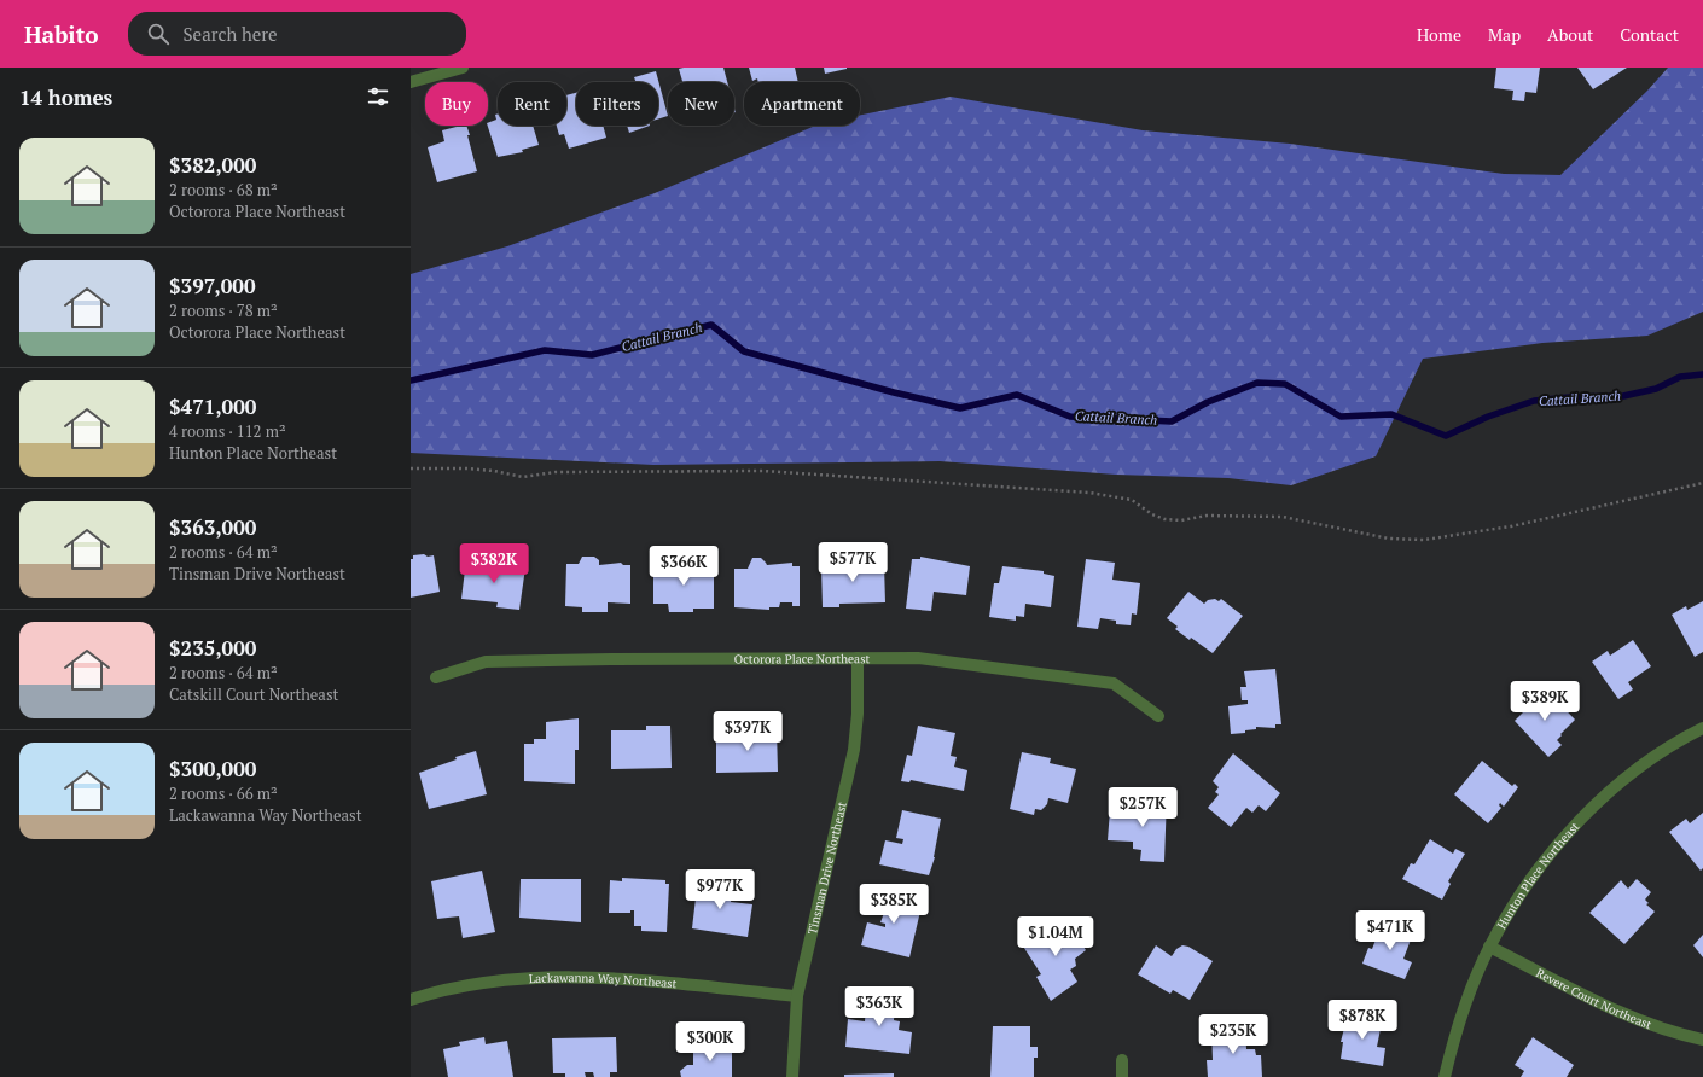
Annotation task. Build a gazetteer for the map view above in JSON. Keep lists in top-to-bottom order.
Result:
{
  "streets": {
    "street": [
      "Octorora Place Northeast",
      "Tinsman Drive Northeast",
      "Hunton Place Northeast",
      "Lackawanna Way Northeast",
      "Revere Court Northeast"
    ]
  },
  "crossings": [
    ["Octorora Place Northeast", "Tinsman Drive Northeast"],
    ["Tinsman Drive Northeast", "Lackawanna Way Northeast"],
    ["Hunton Place Northeast", "Revere Court Northeast"]
  ],
  "water": ["Cattail Branch"],
  "page": {
    "header": "Habito",
    "search": "Search here",
    "nav": [
      "Home",
      "Map",
      "About",
      "Contact"
    ],
    "heading": "14 homes",
    "chip": [
      "Buy",
      "Rent",
      "Filters",
      "New",
      "Apartment"
    ],
    "list": [
      {
        "name": "$382,000",
        "note": "2 rooms · 68 m² · Octorora Place Northeast"
      },
      {
        "name": "$397,000",
        "note": "2 rooms · 78 m² · Octorora Place Northeast"
      },
      {
        "name": "$471,000",
        "note": "4 rooms · 112 m² · Hunton Place Northeast"
      },
      {
        "name": "$363,000",
        "note": "2 rooms · 64 m² · Tinsman Drive Northeast"
      },
      {
        "name": "$235,000",
        "note": "2 rooms · 64 m² · Catskill Court Northeast"
      },
      {
        "name": "$300,000",
        "note": "2 rooms · 66 m² · Lackawanna Way Northeast"
      }
    ],
    "price": [
      "$577K",
      "$382K",
      "$366K",
      "$389K",
      "$397K",
      "$257K",
      "$977K",
      "$385K",
      "$471K",
      "$1.04M",
      "$363K",
      "$878K",
      "$235K",
      "$300K"
    ]
  }
}
